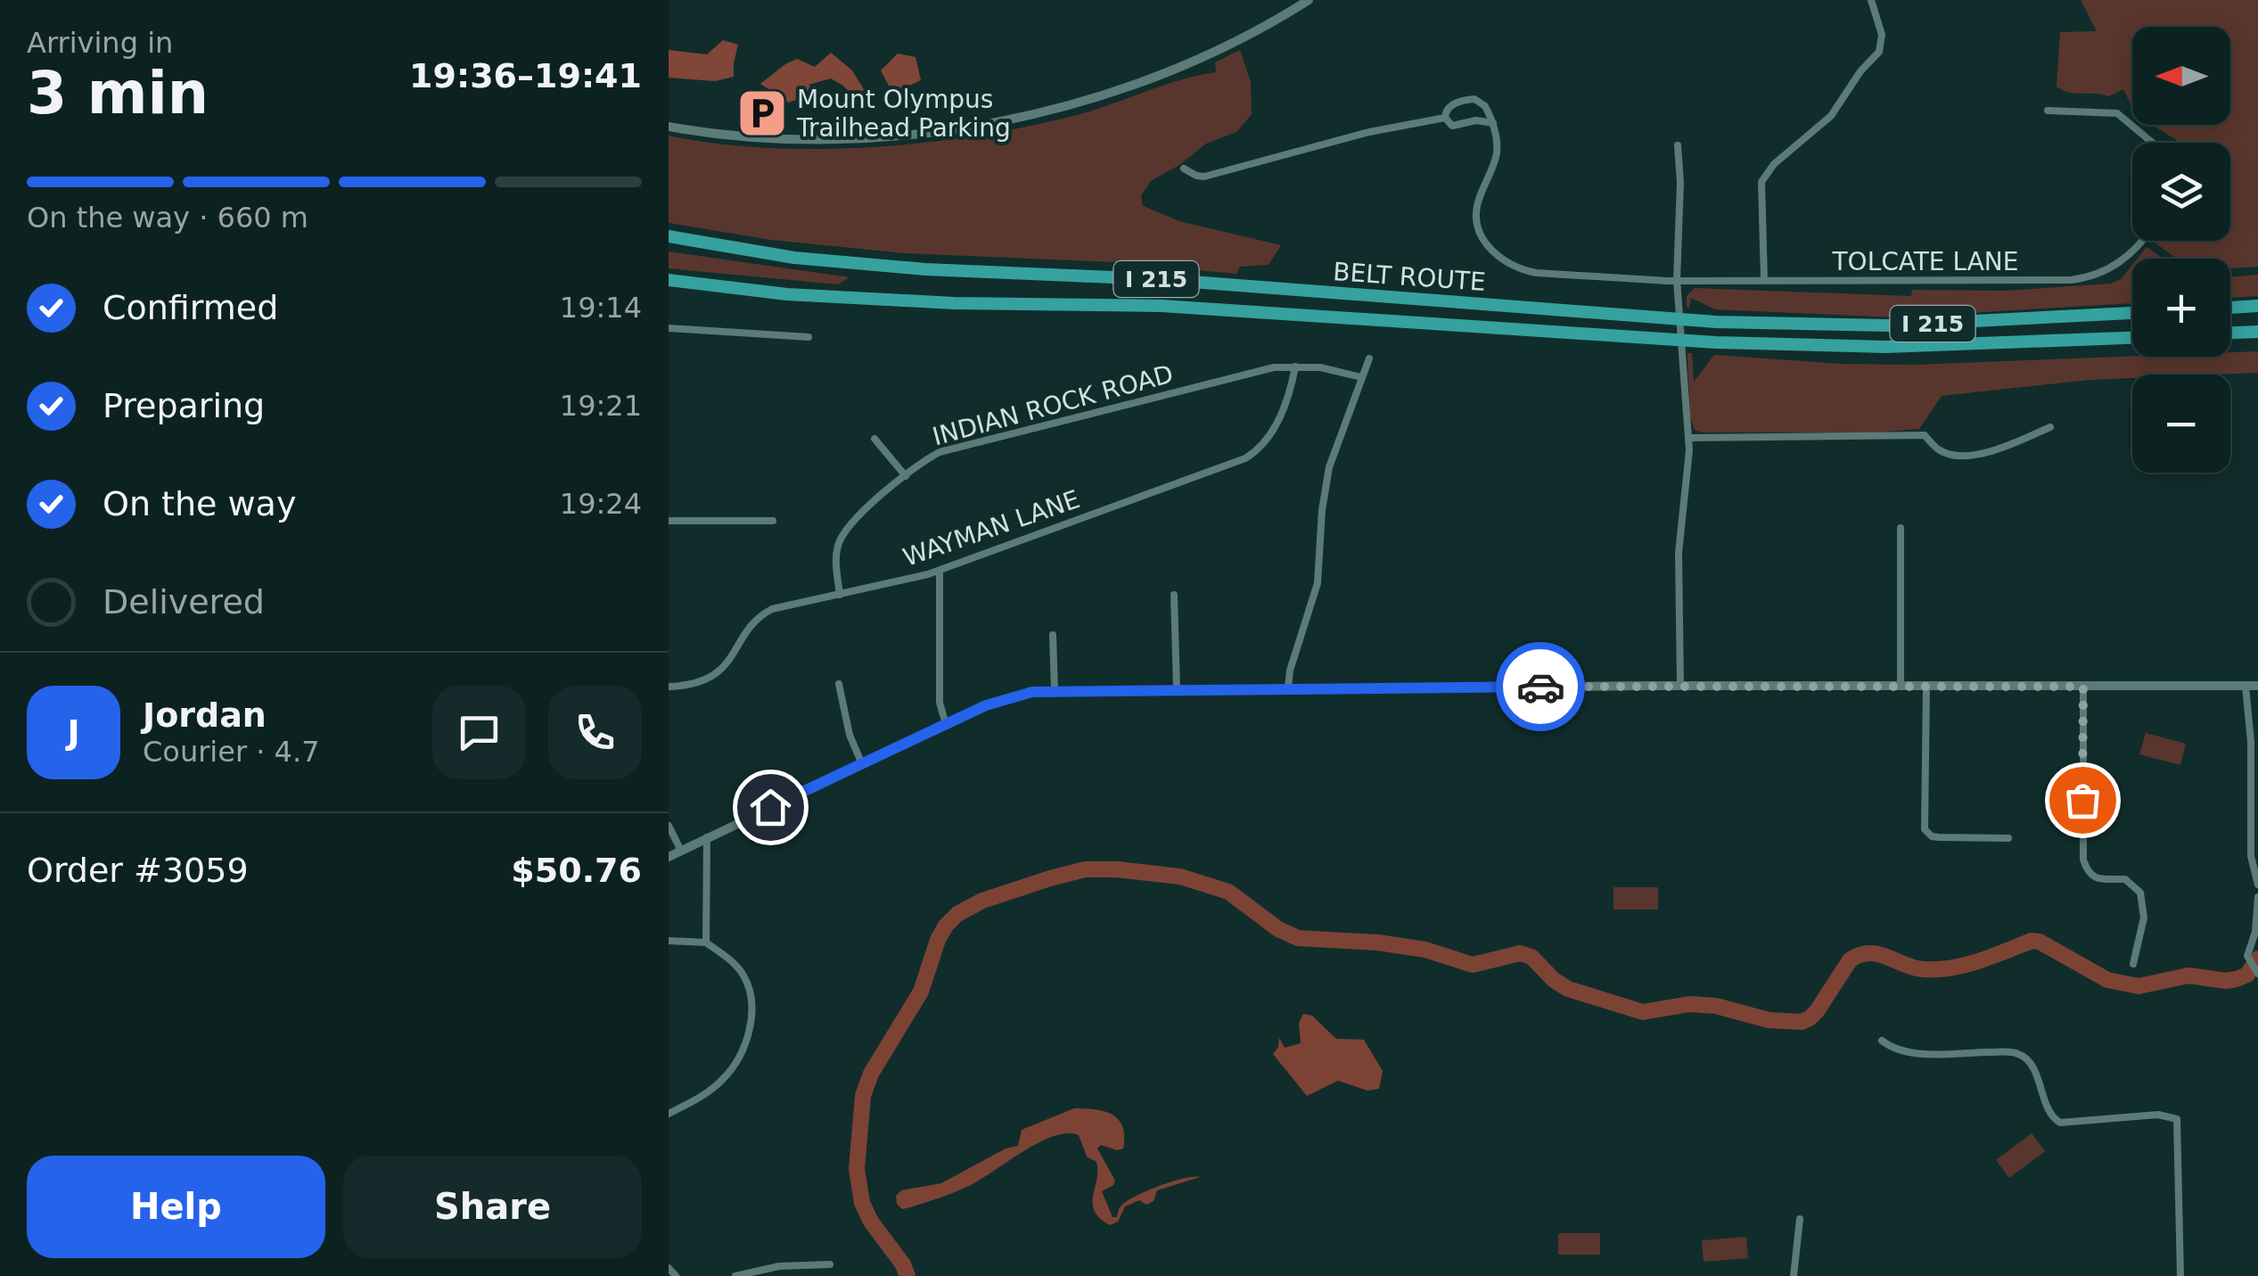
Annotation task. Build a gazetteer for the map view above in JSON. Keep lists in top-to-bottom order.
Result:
{
  "streets": {
    "highway": ["BELT ROUTE", "I 215"],
    "street": ["TOLCATE LANE", "INDIAN ROCK ROAD", "WAYMAN LANE"]
  },
  "crossings": [
    ["INDIAN ROCK ROAD", "WAYMAN LANE"]
  ],
  "places": {
    "parking": ["Mount Olympus Trailhead Parking"]
  },
  "north": "left",
  "page": {
    "heading": ["3 min", "Arriving in", "19:36–19:41"],
    "panel": [
      "Jordan",
      "Courier · 4.7",
      "Order #3059",
      "$50.76"
    ],
    "map_buttons": ["+", "−"],
    "bar": "On the way · 660 m",
    "list": [
      ["Confirmed", "19:14"],
      ["Preparing", "19:21"],
      ["On the way", "19:24"],
      "Delivered"
    ],
    "round": "J",
    "buttons": ["Help", "Share"]
  }
}
